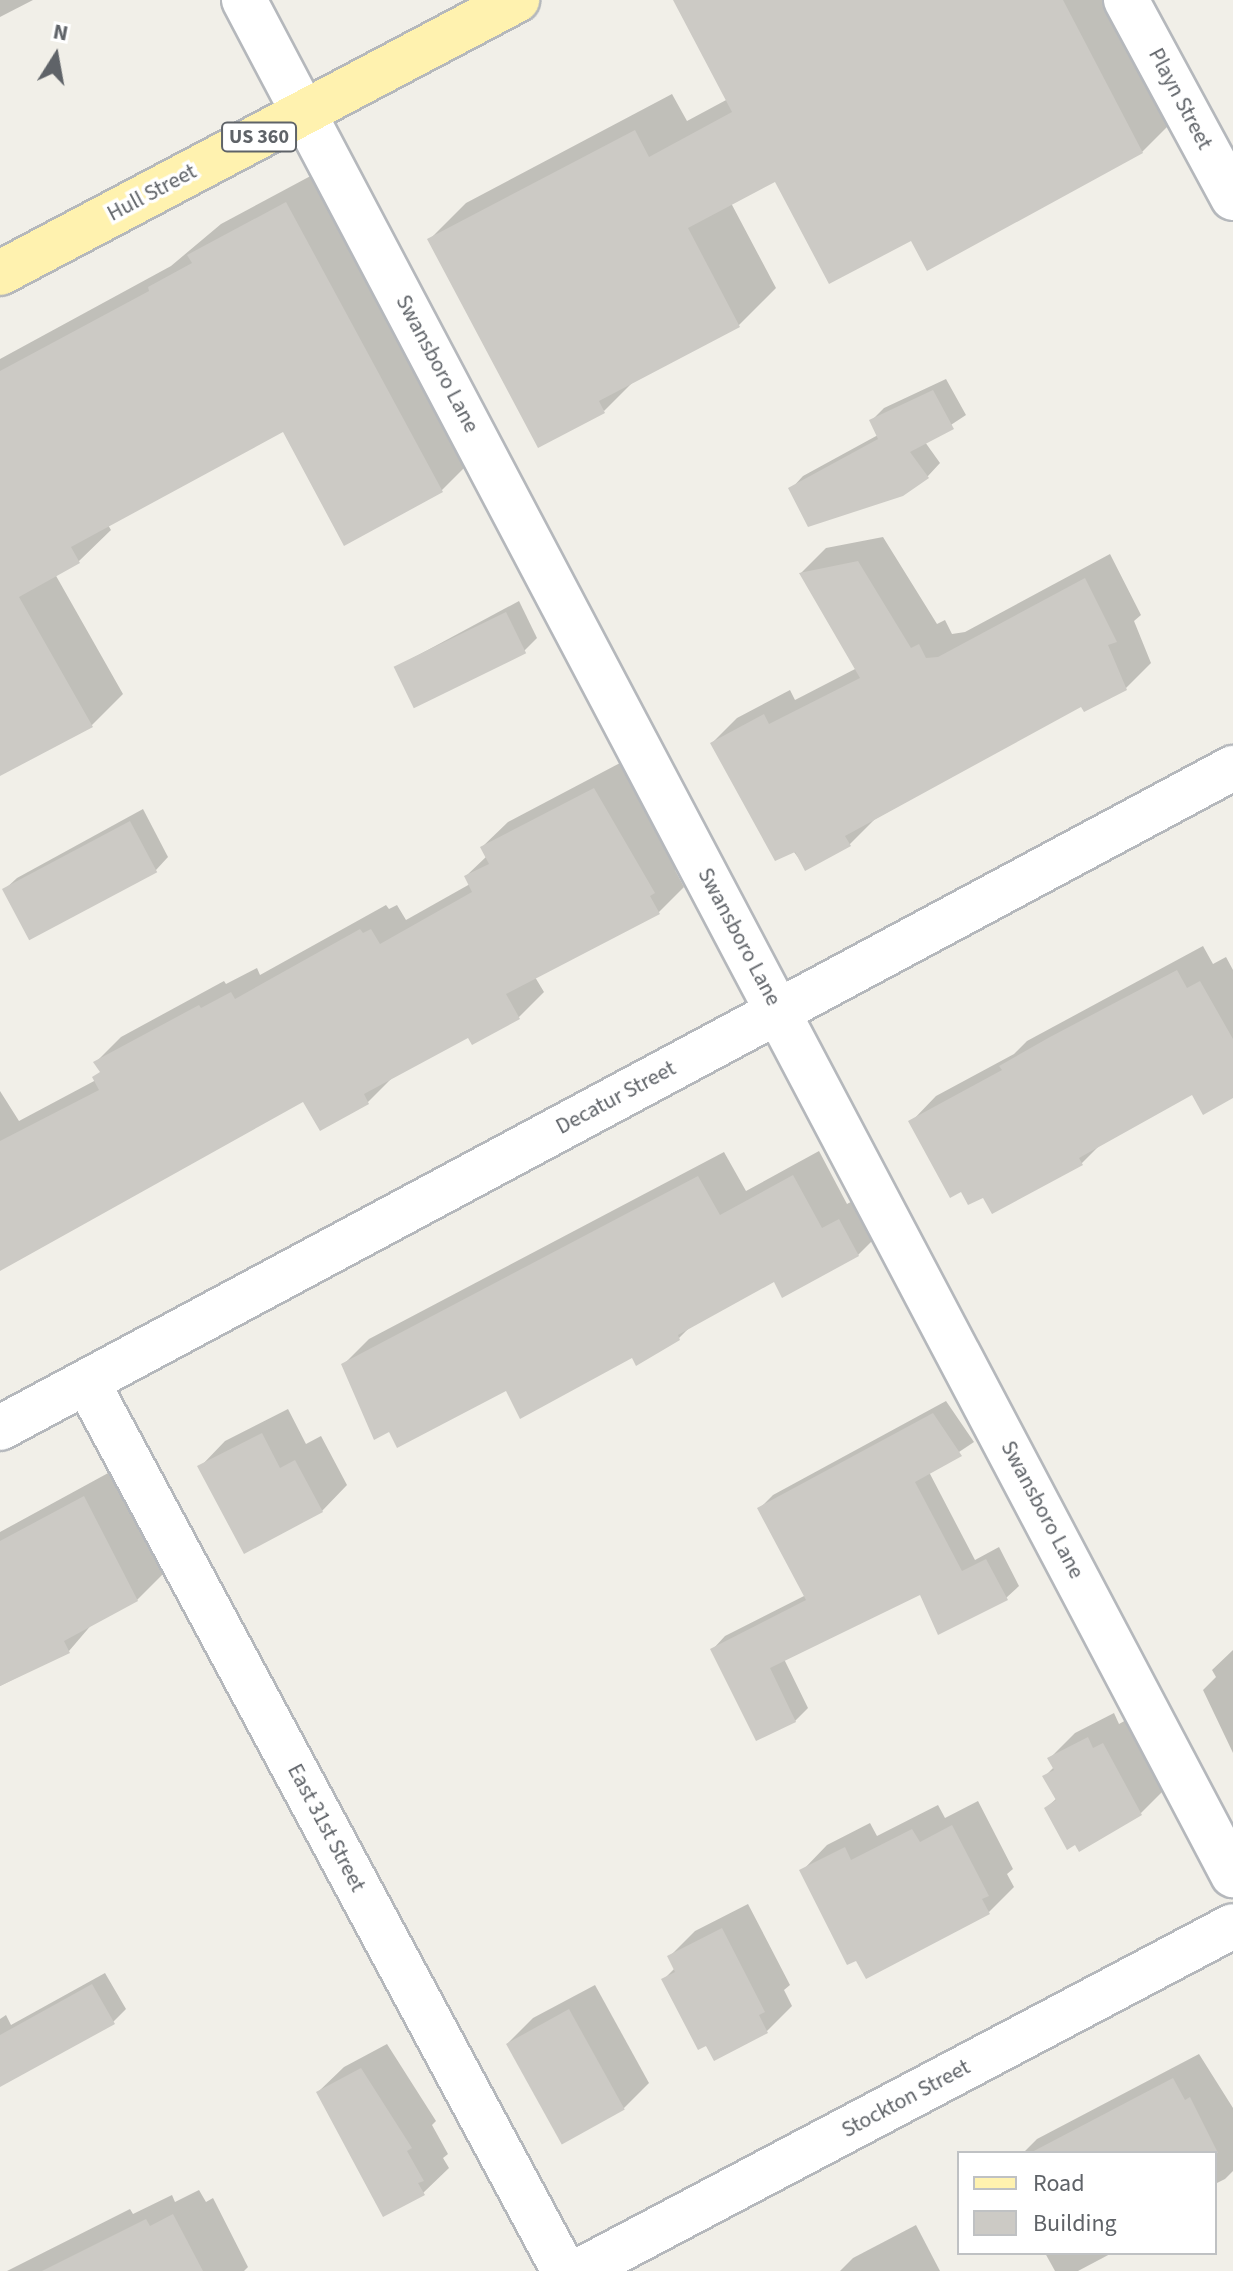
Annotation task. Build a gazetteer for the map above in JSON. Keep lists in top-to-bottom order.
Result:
{
  "streets": {
    "main road": ["US 360", "Hull Street"],
    "street": [
      "Playn Street",
      "Swansboro Lane",
      "Decatur Street",
      "East 31st Street",
      "Stockton Street"
    ]
  },
  "crossings": [
    ["Hull Street", "Swansboro Lane"],
    ["Swansboro Lane", "Decatur Street"],
    ["Decatur Street", "East 31st Street"]
  ],
  "legend": ["Road", "Building"],
  "north": "top"
}
